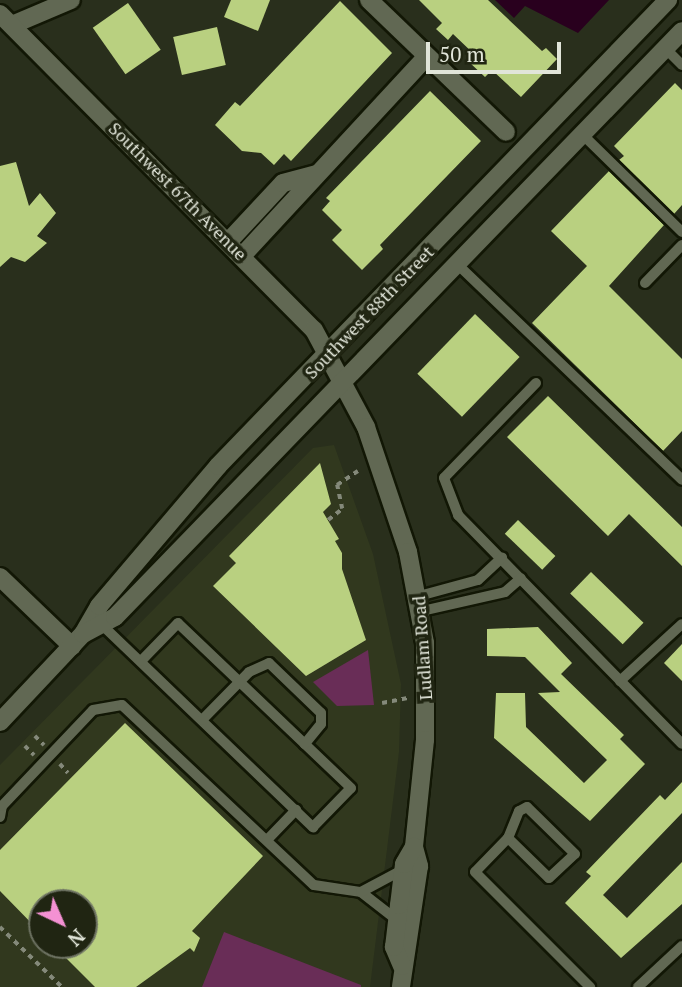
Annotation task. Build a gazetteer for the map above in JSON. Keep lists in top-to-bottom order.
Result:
{
  "streets": {
    "street": ["Southwest 67th Avenue", "Southwest 88th Street", "Ludlam Road"]
  },
  "crossings": [
    ["Southwest 67th Avenue", "Southwest 88th Street"],
    ["Southwest 67th Avenue", "Ludlam Road"],
    ["Southwest 88th Street", "Ludlam Road"]
  ],
  "scale_bar": "50 m",
  "north": "bottom right"
}
